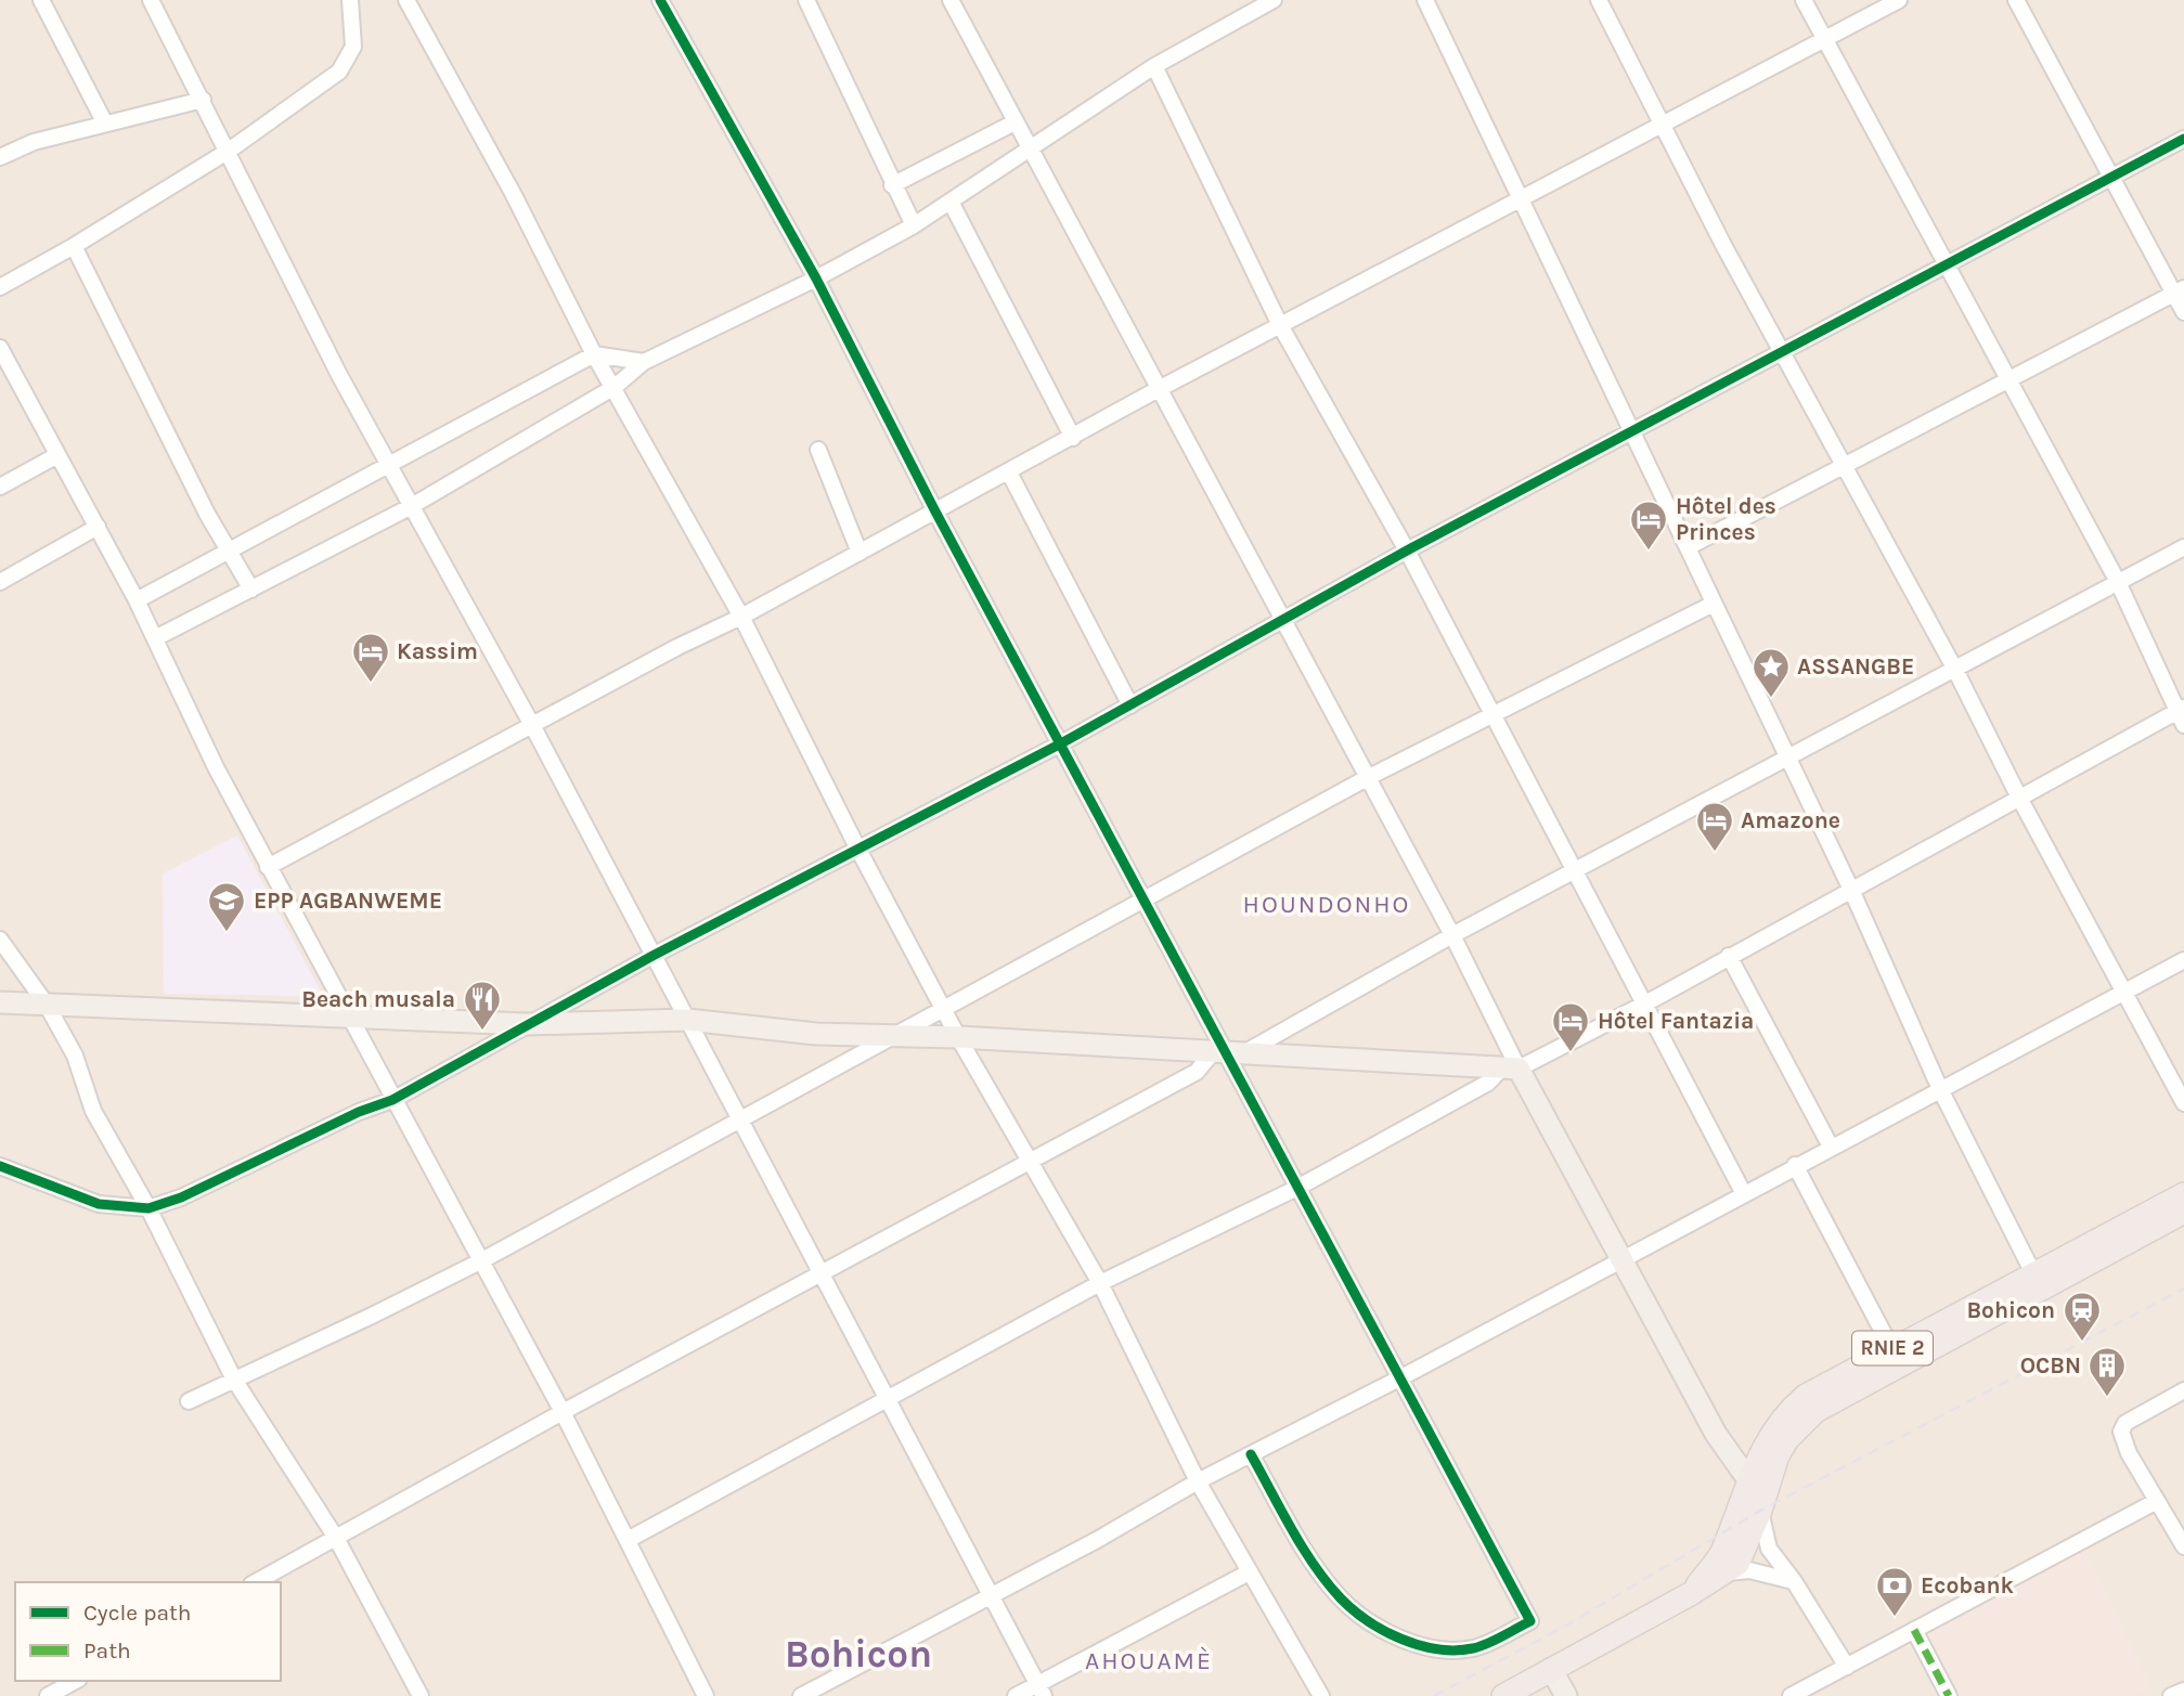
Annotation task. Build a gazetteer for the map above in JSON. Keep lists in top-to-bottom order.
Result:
{
  "streets": {
    "highway": ["RNIE 2"]
  },
  "districts": ["HOUNDONHO", "Bohicon", "AHOUAMÈ"],
  "places": {
    "hotel": [
      "Hôtel des Princes",
      "Kassim",
      "Amazone",
      "Hôtel Fantazia"
    ],
    "place": ["ASSANGBE"],
    "school or university": ["EPP AGBANWEME"],
    "restaurant": ["Beach musala"],
    "station": ["Bohicon"],
    "building": ["OCBN"],
    "bank": ["Ecobank"]
  },
  "legend": ["Cycle path", "Path"]
}
